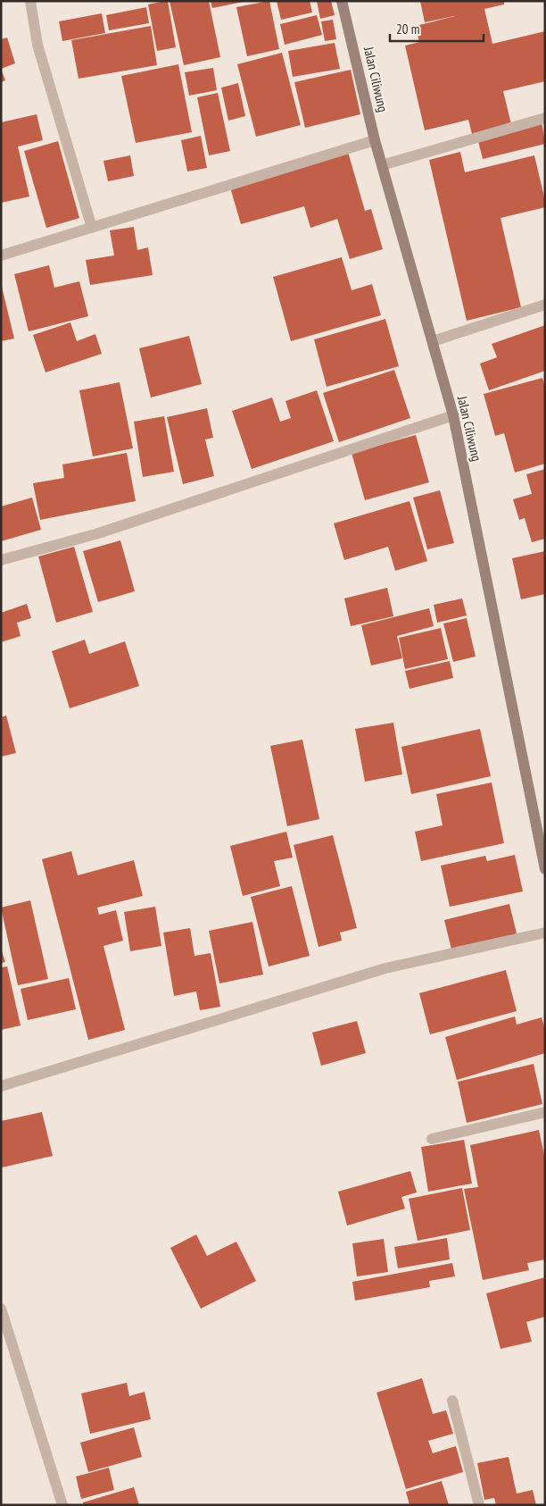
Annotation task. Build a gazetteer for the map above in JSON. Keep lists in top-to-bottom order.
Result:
{
  "streets": {
    "main road": ["Jalan Ciliwung"]
  },
  "scale_bar": "20 m"
}
